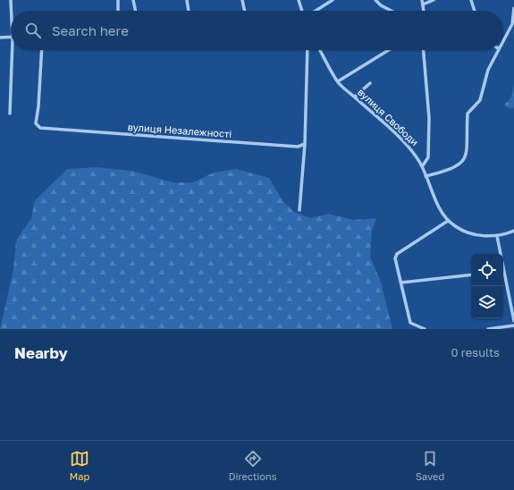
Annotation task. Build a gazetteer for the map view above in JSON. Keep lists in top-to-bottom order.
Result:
{
  "streets": {
    "street": ["вулиця Свободи", "вулиця Незалежності"]
  },
  "page": {
    "search": "Search here",
    "heading": ["Nearby", "0 results"],
    "nav": ["Map", "Directions", "Saved"]
  }
}
